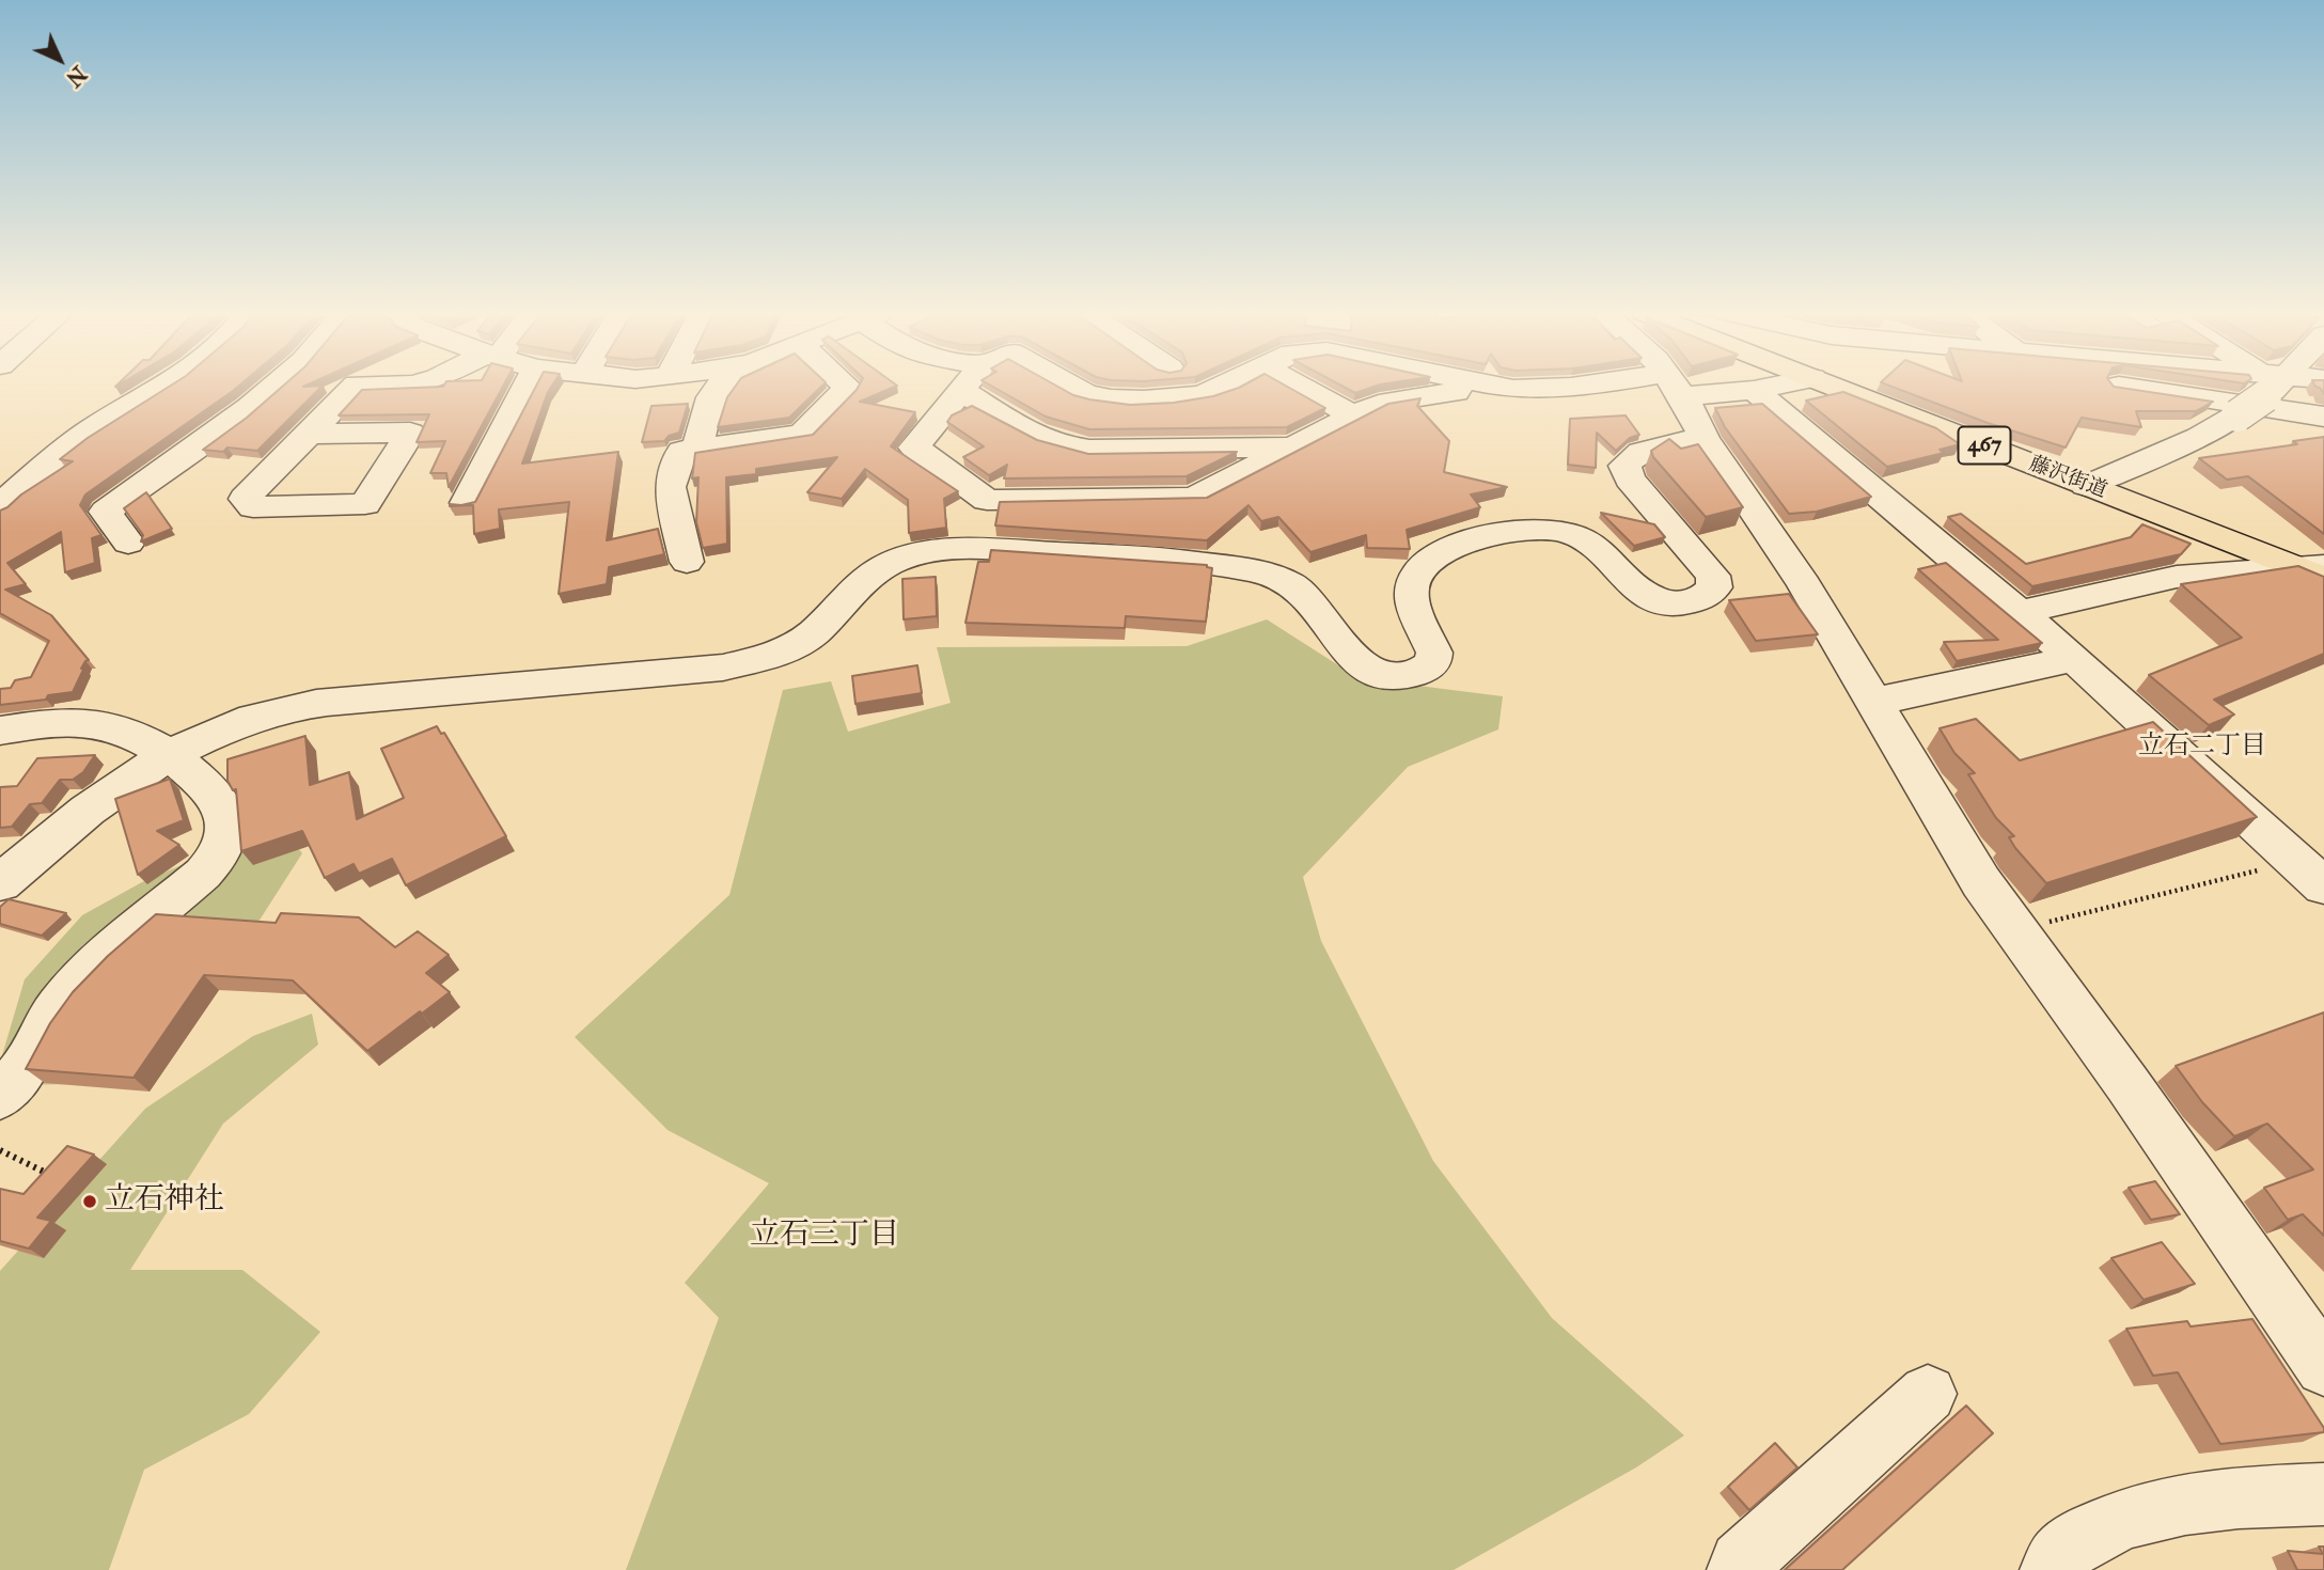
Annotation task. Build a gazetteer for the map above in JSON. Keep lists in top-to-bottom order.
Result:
{
  "streets": {
    "highway": ["467", "藤沢街道"]
  },
  "districts": ["立石二丁目", "立石三丁目"],
  "places": ["立石神社"],
  "north": "bottom right"
}
